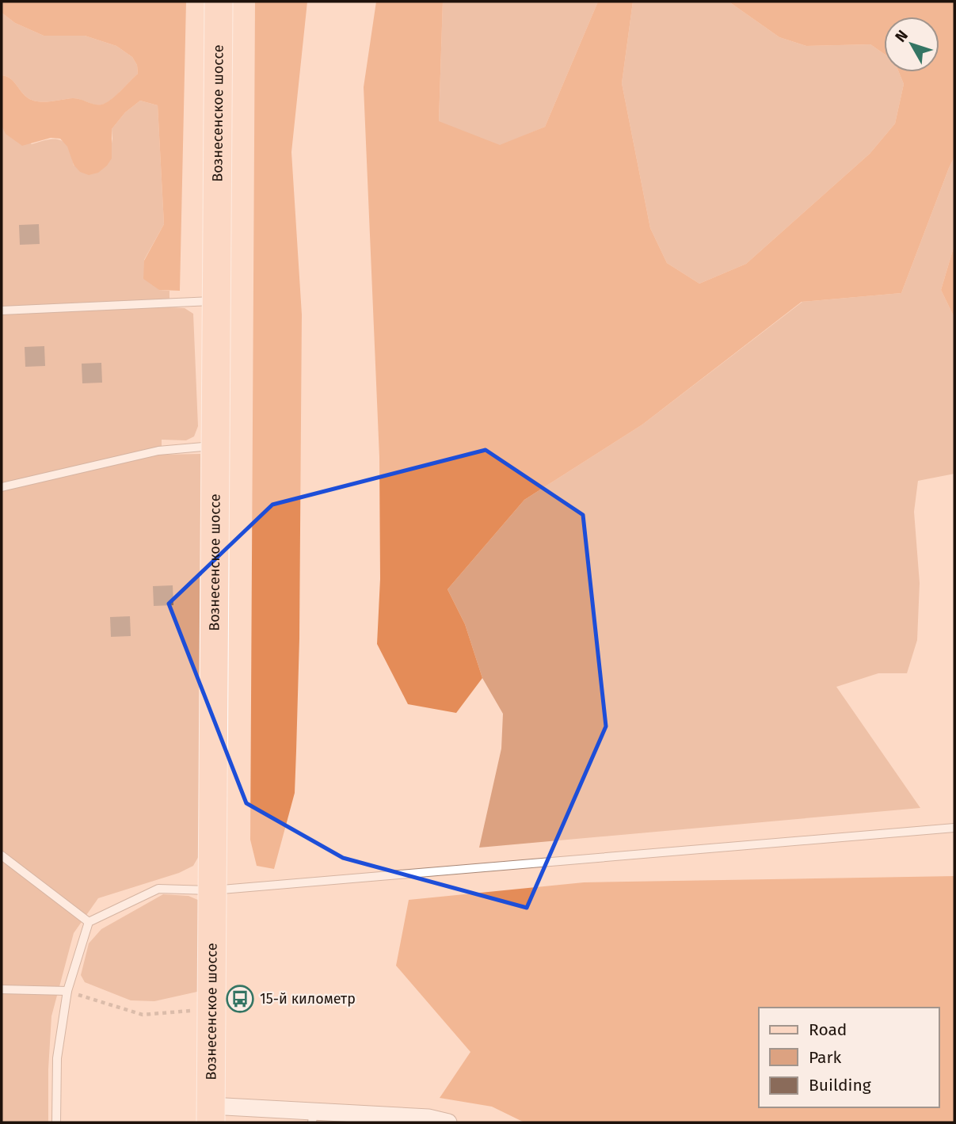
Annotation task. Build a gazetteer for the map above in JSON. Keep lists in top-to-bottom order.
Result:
{
  "streets": {
    "main road": ["Вознесенское шоссе"]
  },
  "places": {
    "bus stop": ["15-й километр"]
  },
  "legend": ["Road", "Park", "Building"],
  "north": "top left"
}
